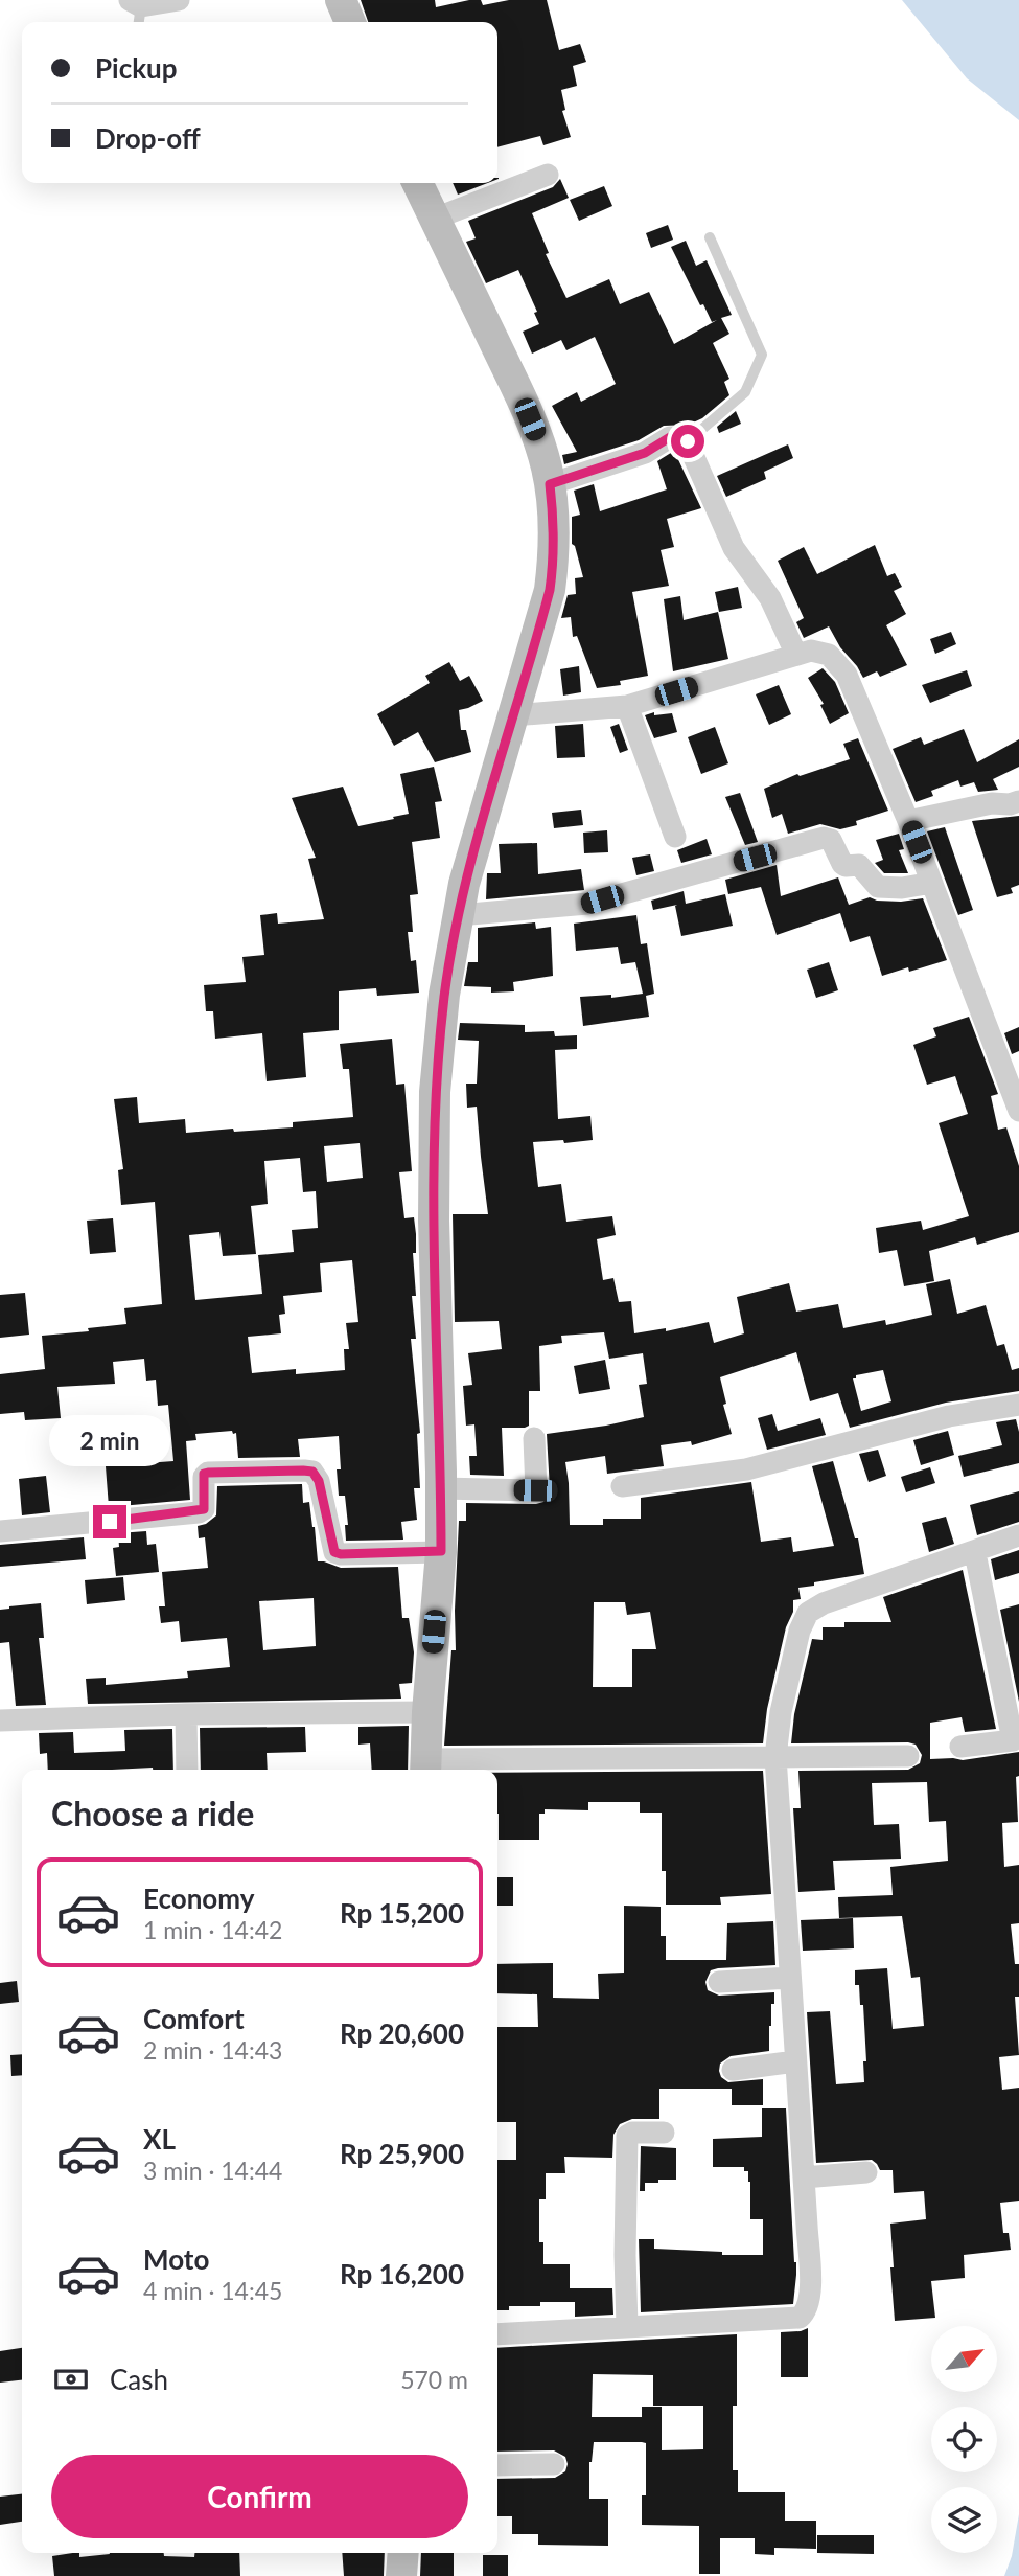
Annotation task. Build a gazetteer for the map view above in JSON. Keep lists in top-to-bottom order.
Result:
{
  "north": "top right",
  "page": {
    "banner": ["Pickup", "Drop-off"],
    "bubble": "2 min",
    "heading": "Choose a ride",
    "list": [
      {
        "name": "Economy",
        "note": "1 min · 14:42",
        "value": "Rp 15,200"
      },
      {
        "name": "Comfort",
        "note": "2 min · 14:43",
        "value": "Rp 20,600"
      },
      {
        "name": "XL",
        "note": "3 min · 14:44",
        "value": "Rp 25,900"
      },
      {
        "name": "Moto",
        "note": "4 min · 14:45",
        "value": "Rp 16,200"
      }
    ],
    "pay": ["Cash", "570 m"],
    "buttons": "Confirm"
  }
}
